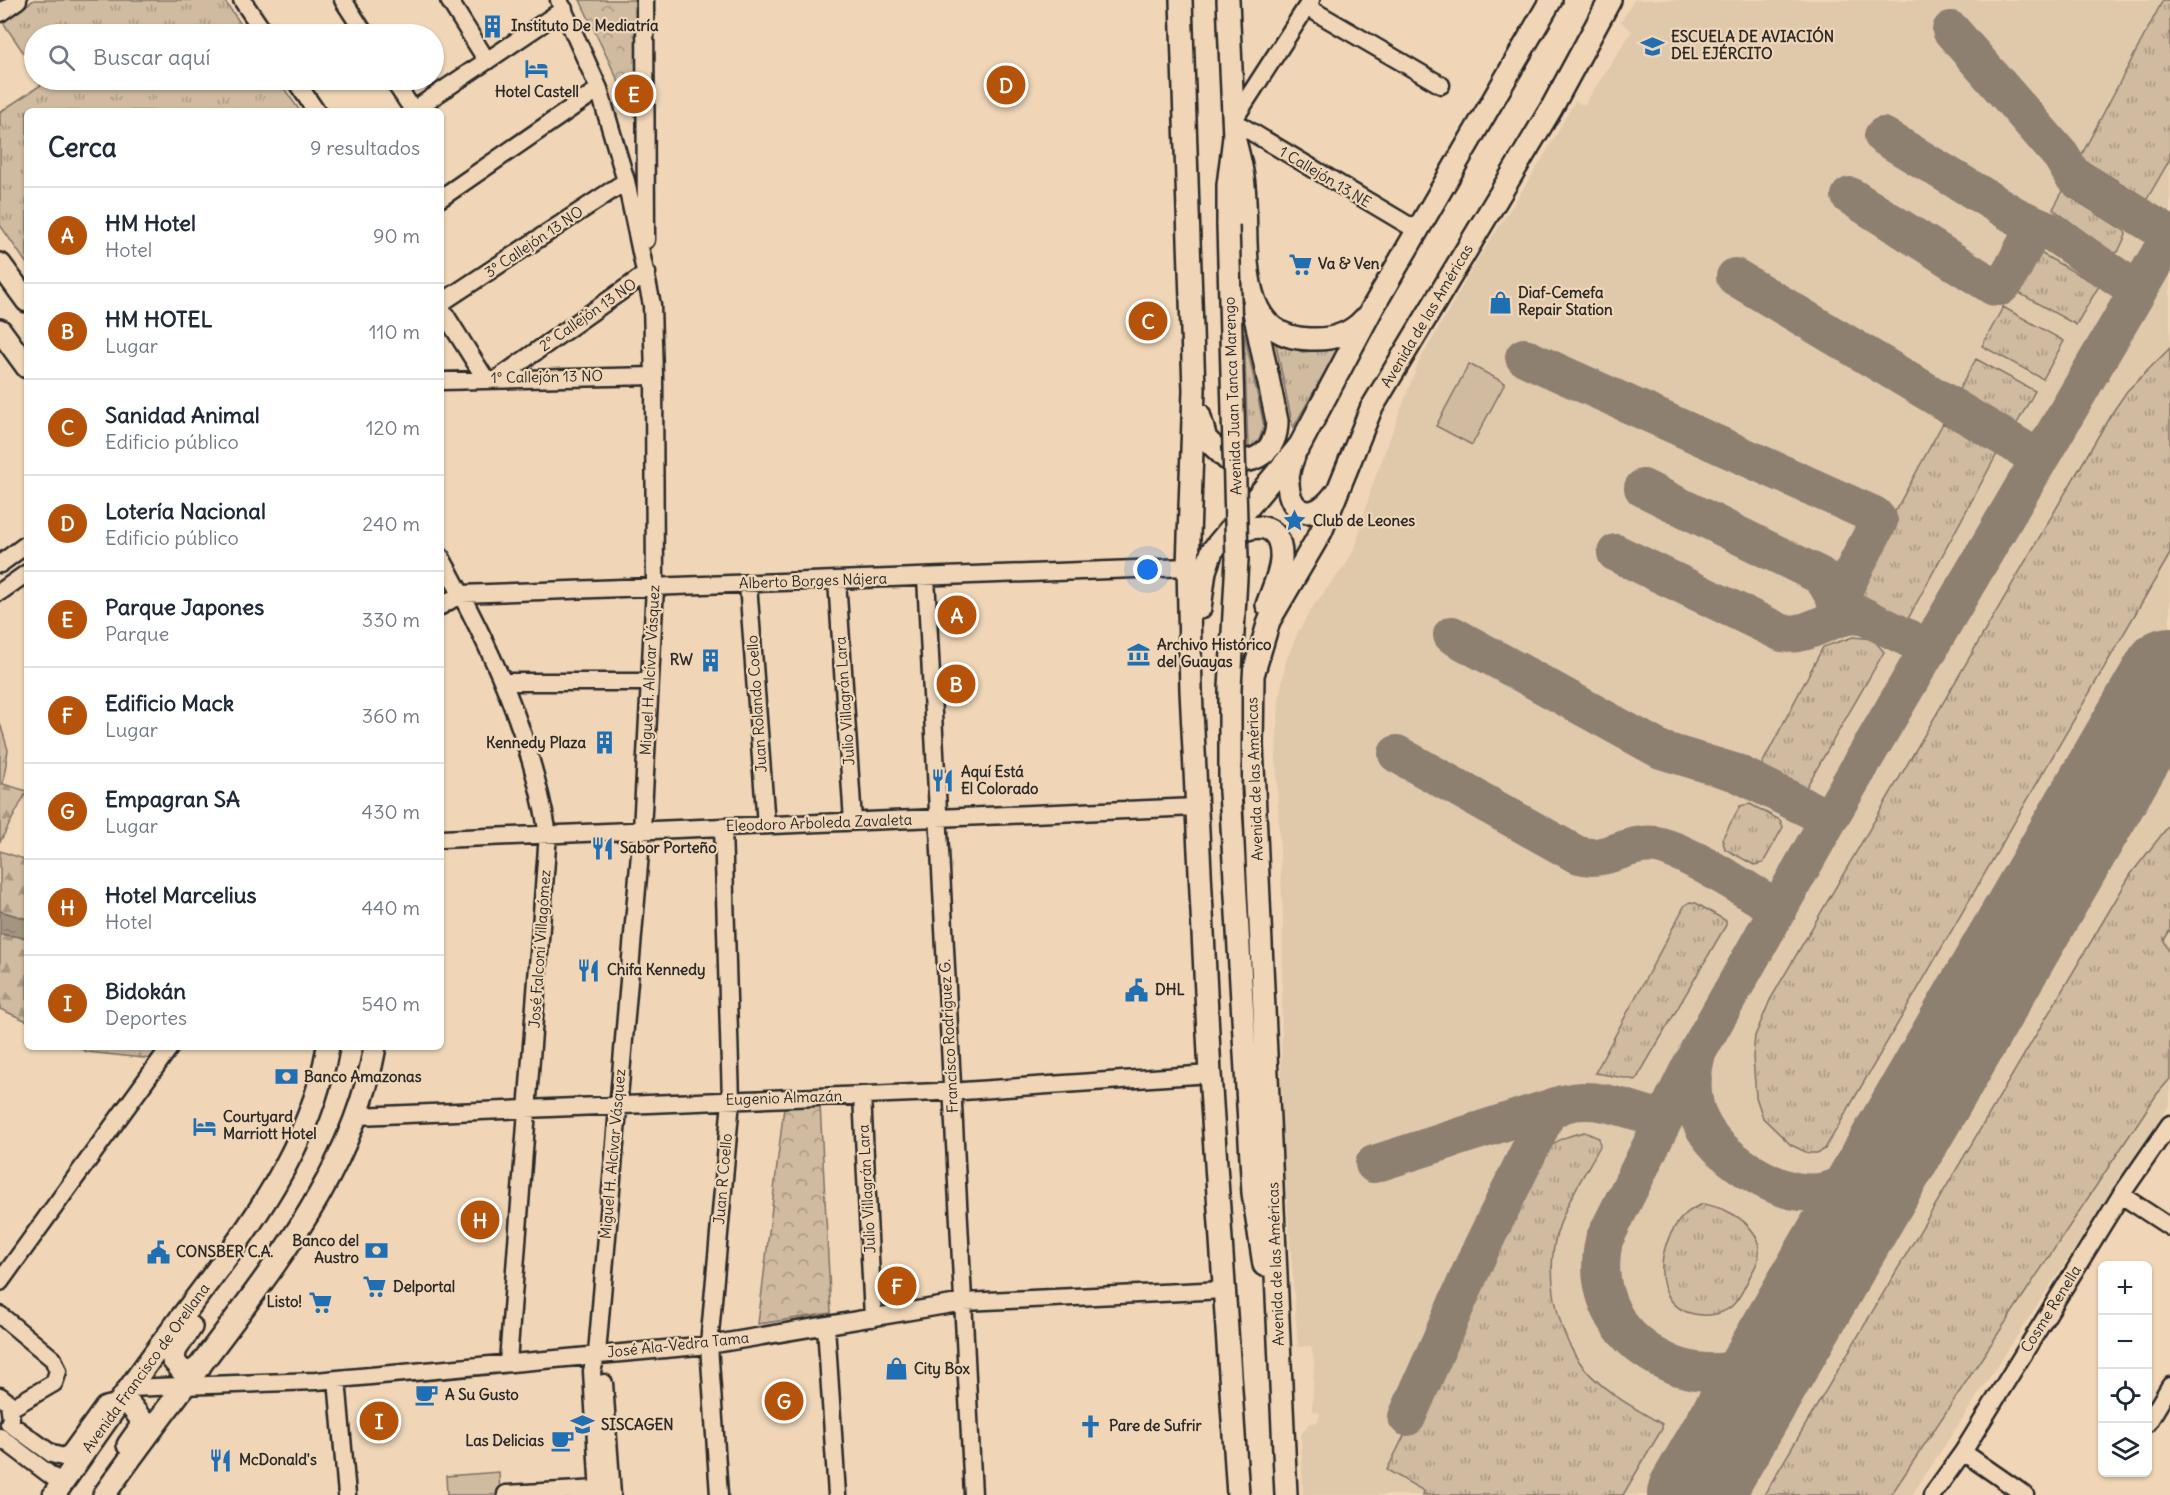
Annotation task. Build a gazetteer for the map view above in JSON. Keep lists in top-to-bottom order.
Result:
{
  "streets": {
    "main road": ["Avenida de las Américas", "Avenida Juan Tanca Marengo", "Avenida Francisco de Orellana"],
    "street": [
      "1 Callejón 13 NE",
      "3º Callejón 13 NO",
      "2º Callejón 13 NO",
      "1º Callejón 13 NO",
      "Alberto Borges Nájera",
      "Miguel H. Alcívar Vásquez",
      "Julio Villagrán Lara",
      "Juan Rolando Coello",
      "Eleodoro Arboleda Zavaleta",
      "José Falconí Villagómez",
      "Francísco Rodríguez G.",
      "Eugenio Almazán",
      "Juan R Coello",
      "Cosme Renella",
      "José Ala-Vedra Tama"
    ]
  },
  "crossings": [
    ["1 Callejón 13 NE", "Avenida Juan Tanca Marengo"],
    ["3º Callejón 13 NO", "Miguel H. Alcívar Vásquez"],
    ["2º Callejón 13 NO", "1º Callejón 13 NO"],
    ["2º Callejón 13 NO", "Miguel H. Alcívar Vásquez"],
    ["Avenida de las Américas", "Avenida Juan Tanca Marengo"],
    ["1º Callejón 13 NO", "Miguel H. Alcívar Vásquez"],
    ["Alberto Borges Nájera", "Miguel H. Alcívar Vásquez"],
    ["Alberto Borges Nájera", "Julio Villagrán Lara"],
    ["Alberto Borges Nájera", "Juan Rolando Coello"],
    ["Alberto Borges Nájera", "José Falconí Villagómez"],
    ["Alberto Borges Nájera", "Francísco Rodríguez G."],
    ["Miguel H. Alcívar Vásquez", "Eleodoro Arboleda Zavaleta"],
    ["Miguel H. Alcívar Vásquez", "Eugenio Almazán"],
    ["Miguel H. Alcívar Vásquez", "José Ala-Vedra Tama"],
    ["Julio Villagrán Lara", "Eleodoro Arboleda Zavaleta"],
    ["Julio Villagrán Lara", "Eugenio Almazán"],
    ["Julio Villagrán Lara", "José Ala-Vedra Tama"],
    ["Juan Rolando Coello", "Eleodoro Arboleda Zavaleta"],
    ["Eleodoro Arboleda Zavaleta", "José Falconí Villagómez"],
    ["Eleodoro Arboleda Zavaleta", "Francísco Rodríguez G."],
    ["Eleodoro Arboleda Zavaleta", "Juan R Coello"],
    ["José Falconí Villagómez", "Eugenio Almazán"],
    ["José Falconí Villagómez", "José Ala-Vedra Tama"],
    ["Francísco Rodríguez G.", "Eugenio Almazán"],
    ["Francísco Rodríguez G.", "José Ala-Vedra Tama"],
    ["Eugenio Almazán", "Juan R Coello"],
    ["Juan R Coello", "José Ala-Vedra Tama"],
    ["José Ala-Vedra Tama", "Avenida Francisco de Orellana"]
  ],
  "places": {
    "building": ["Instituto De Mediatría", "RW", "Kennedy Plaza"],
    "school or university": ["ESCUELA DE AVIACIÓN DEL EJÉRCITO", "SISCAGEN"],
    "hotel": ["Hotel Castell", "Courtyard Marriott Hotel"],
    "supermarket": ["Va & Ven", "Delportal", "Listo!"],
    "shop": ["Diaf-Cemefa Repair Station", "City Box"],
    "place": ["Club de Leones"],
    "museum": ["Archivo Histórico del Guayas"],
    "restaurant": [
      "Aquí Está El Colorado",
      "Sabor Porteño",
      "Chifa Kennedy",
      "McDonald's"
    ],
    "public building": ["DHL", "CONSBER C.A."],
    "bank": ["Banco Amazonas", "Banco del Austro"],
    "cafe": ["A Su Gusto", "Las Delicias"],
    "church": ["Pare de Sufrir"]
  },
  "page": {
    "search": "Buscar aquí",
    "pins": [
      "D",
      "E",
      "C",
      "A",
      "B",
      "H",
      "F",
      "G",
      "I"
    ],
    "heading": ["Cerca", "9 resultados"],
    "list": [
      {
        "mark": "A",
        "name": "HM Hotel",
        "note": "Hotel",
        "value": "90 m"
      },
      {
        "mark": "B",
        "name": "HM HOTEL",
        "note": "Lugar",
        "value": "110 m"
      },
      {
        "mark": "C",
        "name": "Sanidad Animal",
        "note": "Edificio público",
        "value": "120 m"
      },
      {
        "mark": "D",
        "name": "Lotería Nacional",
        "note": "Edificio público",
        "value": "240 m"
      },
      {
        "mark": "E",
        "name": "Parque Japones",
        "note": "Parque",
        "value": "330 m"
      },
      {
        "mark": "F",
        "name": "Edificio Mack",
        "note": "Lugar",
        "value": "360 m"
      },
      {
        "mark": "G",
        "name": "Empagran SA",
        "note": "Lugar",
        "value": "430 m"
      },
      {
        "mark": "H",
        "name": "Hotel Marcelius",
        "note": "Hotel",
        "value": "440 m"
      },
      {
        "mark": "I",
        "name": "Bidokán",
        "note": "Deportes",
        "value": "540 m"
      }
    ],
    "map_buttons": ["+", "−"]
  }
}
